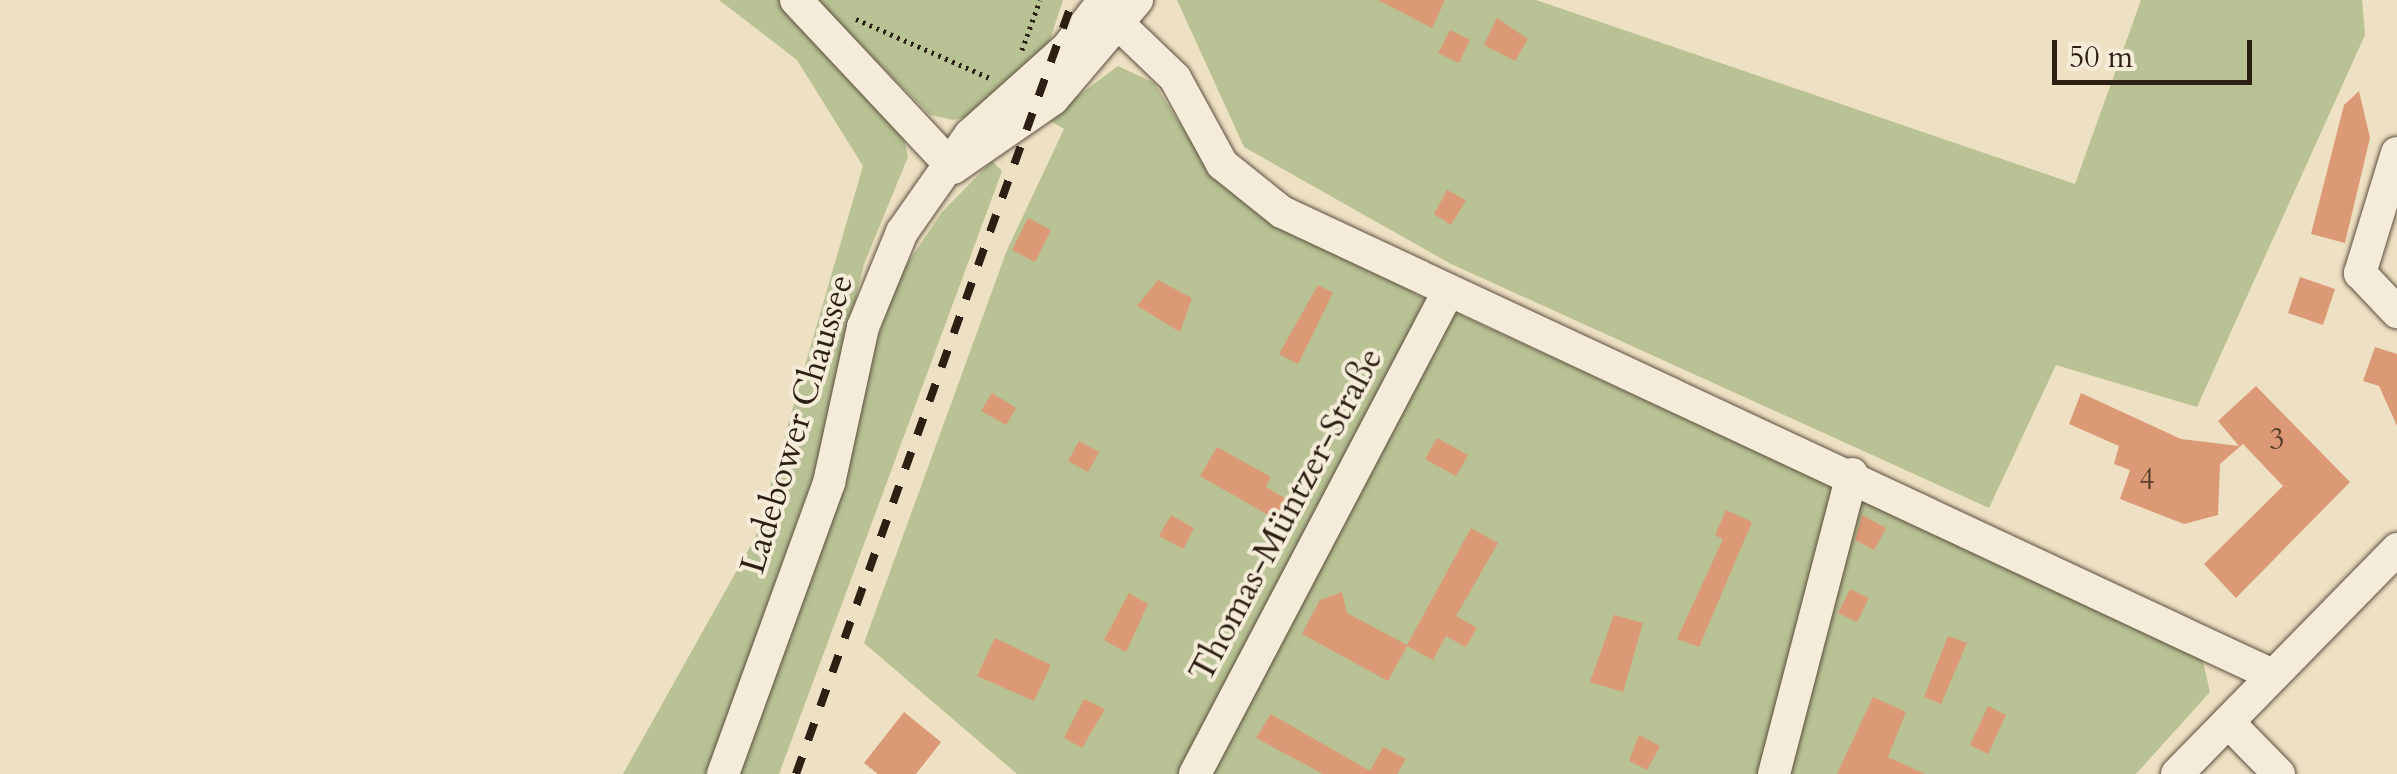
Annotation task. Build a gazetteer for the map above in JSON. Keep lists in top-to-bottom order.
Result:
{
  "streets": {
    "street": ["Ladebower Chaussee", "Thomas-Müntzer-Straße"]
  },
  "house_numbers": ["3", "4"],
  "scale_bar": "50 m"
}
